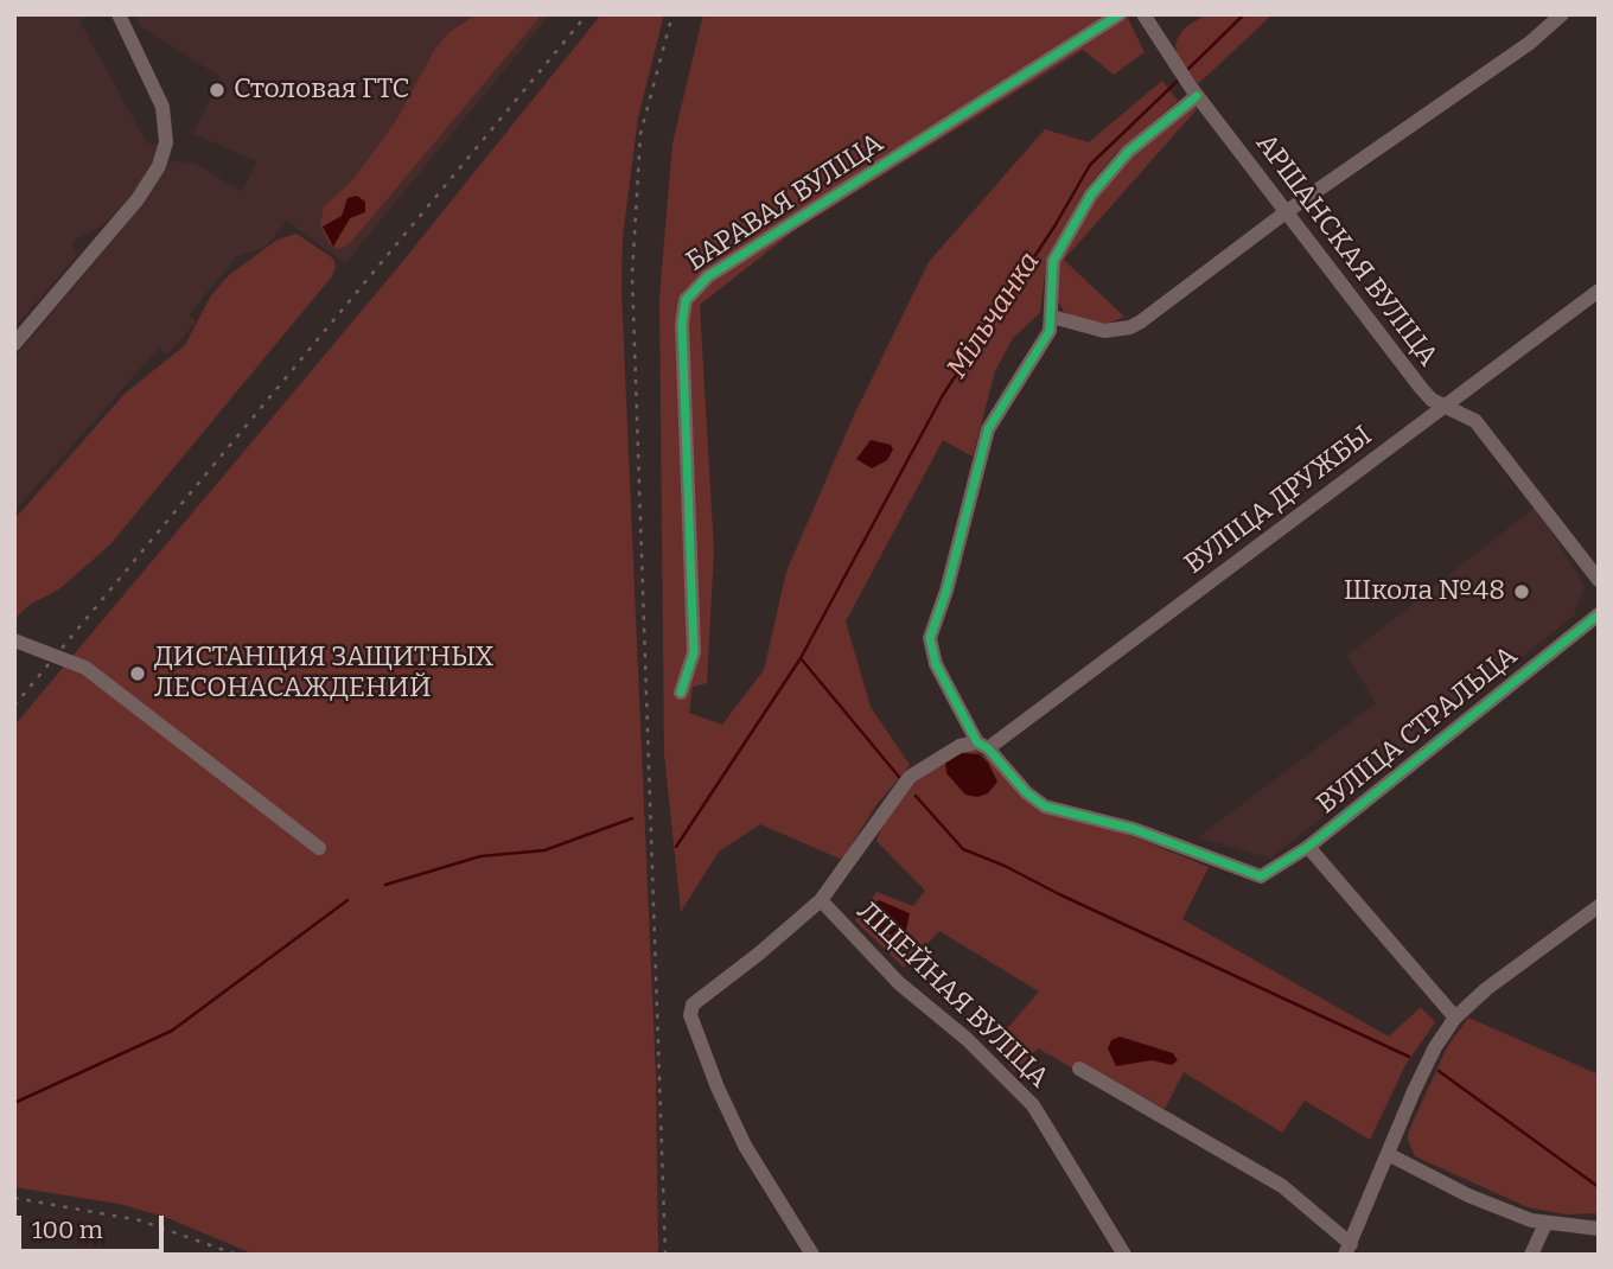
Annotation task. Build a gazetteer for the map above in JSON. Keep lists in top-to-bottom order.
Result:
{
  "streets": {
    "street": [
      "БАРАВАЯ ВУЛІЦА",
      "АРШАНСКАЯ ВУЛІЦА",
      "ВУЛІЦА ДРУЖБЫ",
      "ВУЛІЦА СТРАЛЬЦА",
      "ЛІЦЕЙНАЯ ВУЛІЦА"
    ]
  },
  "crossings": [
    ["АРШАНСКАЯ ВУЛІЦА", "ВУЛІЦА ДРУЖБЫ"],
    ["ВУЛІЦА ДРУЖБЫ", "ВУЛІЦА СТРАЛЬЦА"],
    ["ВУЛІЦА ДРУЖБЫ", "ЛІЦЕЙНАЯ ВУЛІЦА"]
  ],
  "water": ["Мільчанка"],
  "places": ["Столовая ГТС", "Школа №48", "ДИСТАНЦИЯ ЗАЩИТНЫХ ЛЕСОНАСАЖДЕНИЙ"],
  "scale_bar": "100 m"
}
